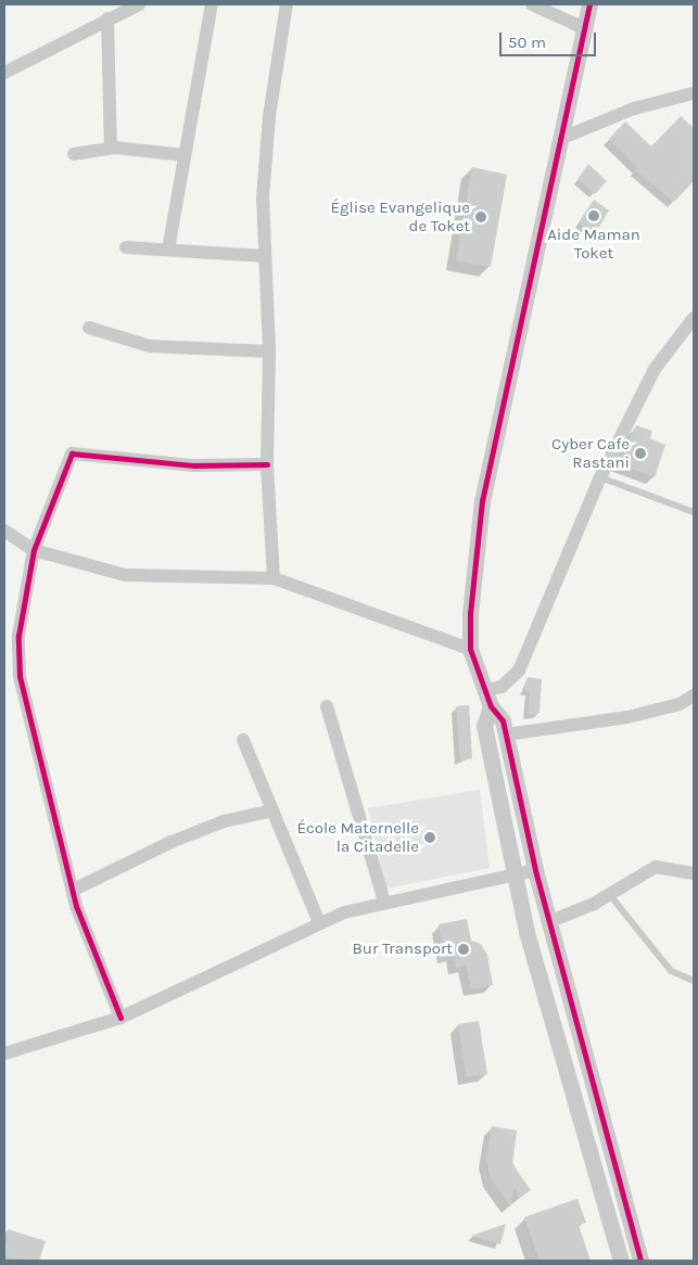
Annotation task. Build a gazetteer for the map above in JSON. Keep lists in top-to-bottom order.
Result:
{
  "places": [
    "Aide Maman Toket",
    "Église Evangelique de Toket",
    "Cyber Cafe Rastani",
    "École Maternelle la Citadelle",
    "Bur Transport"
  ],
  "scale_bar": "50 m"
}
